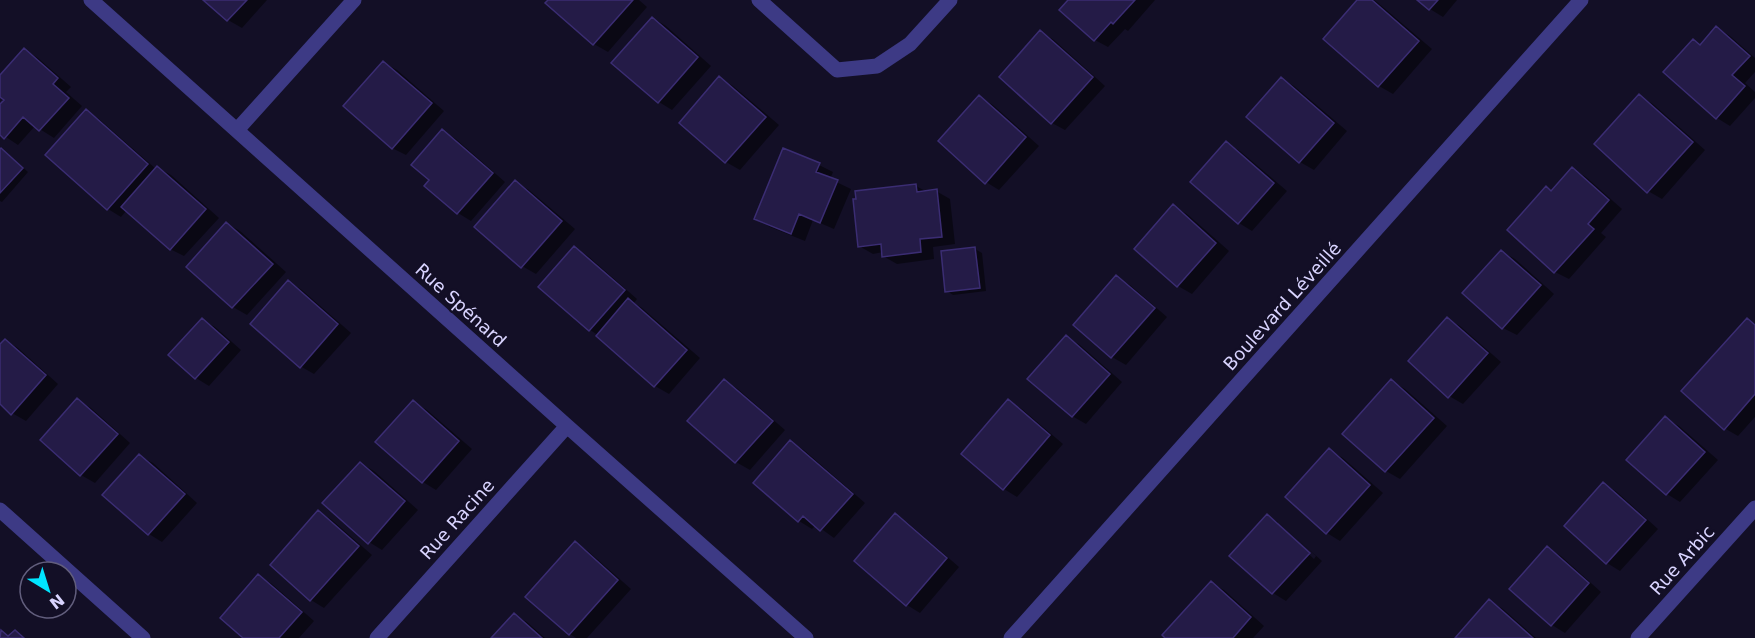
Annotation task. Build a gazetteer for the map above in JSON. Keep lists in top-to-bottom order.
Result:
{
  "streets": {
    "street": [
      "Rue Spénard",
      "Boulevard Léveillé",
      "Rue Racine",
      "Rue Arbic"
    ]
  },
  "crossings": [
    ["Rue Spénard", "Rue Racine"]
  ],
  "north": "bottom right"
}
